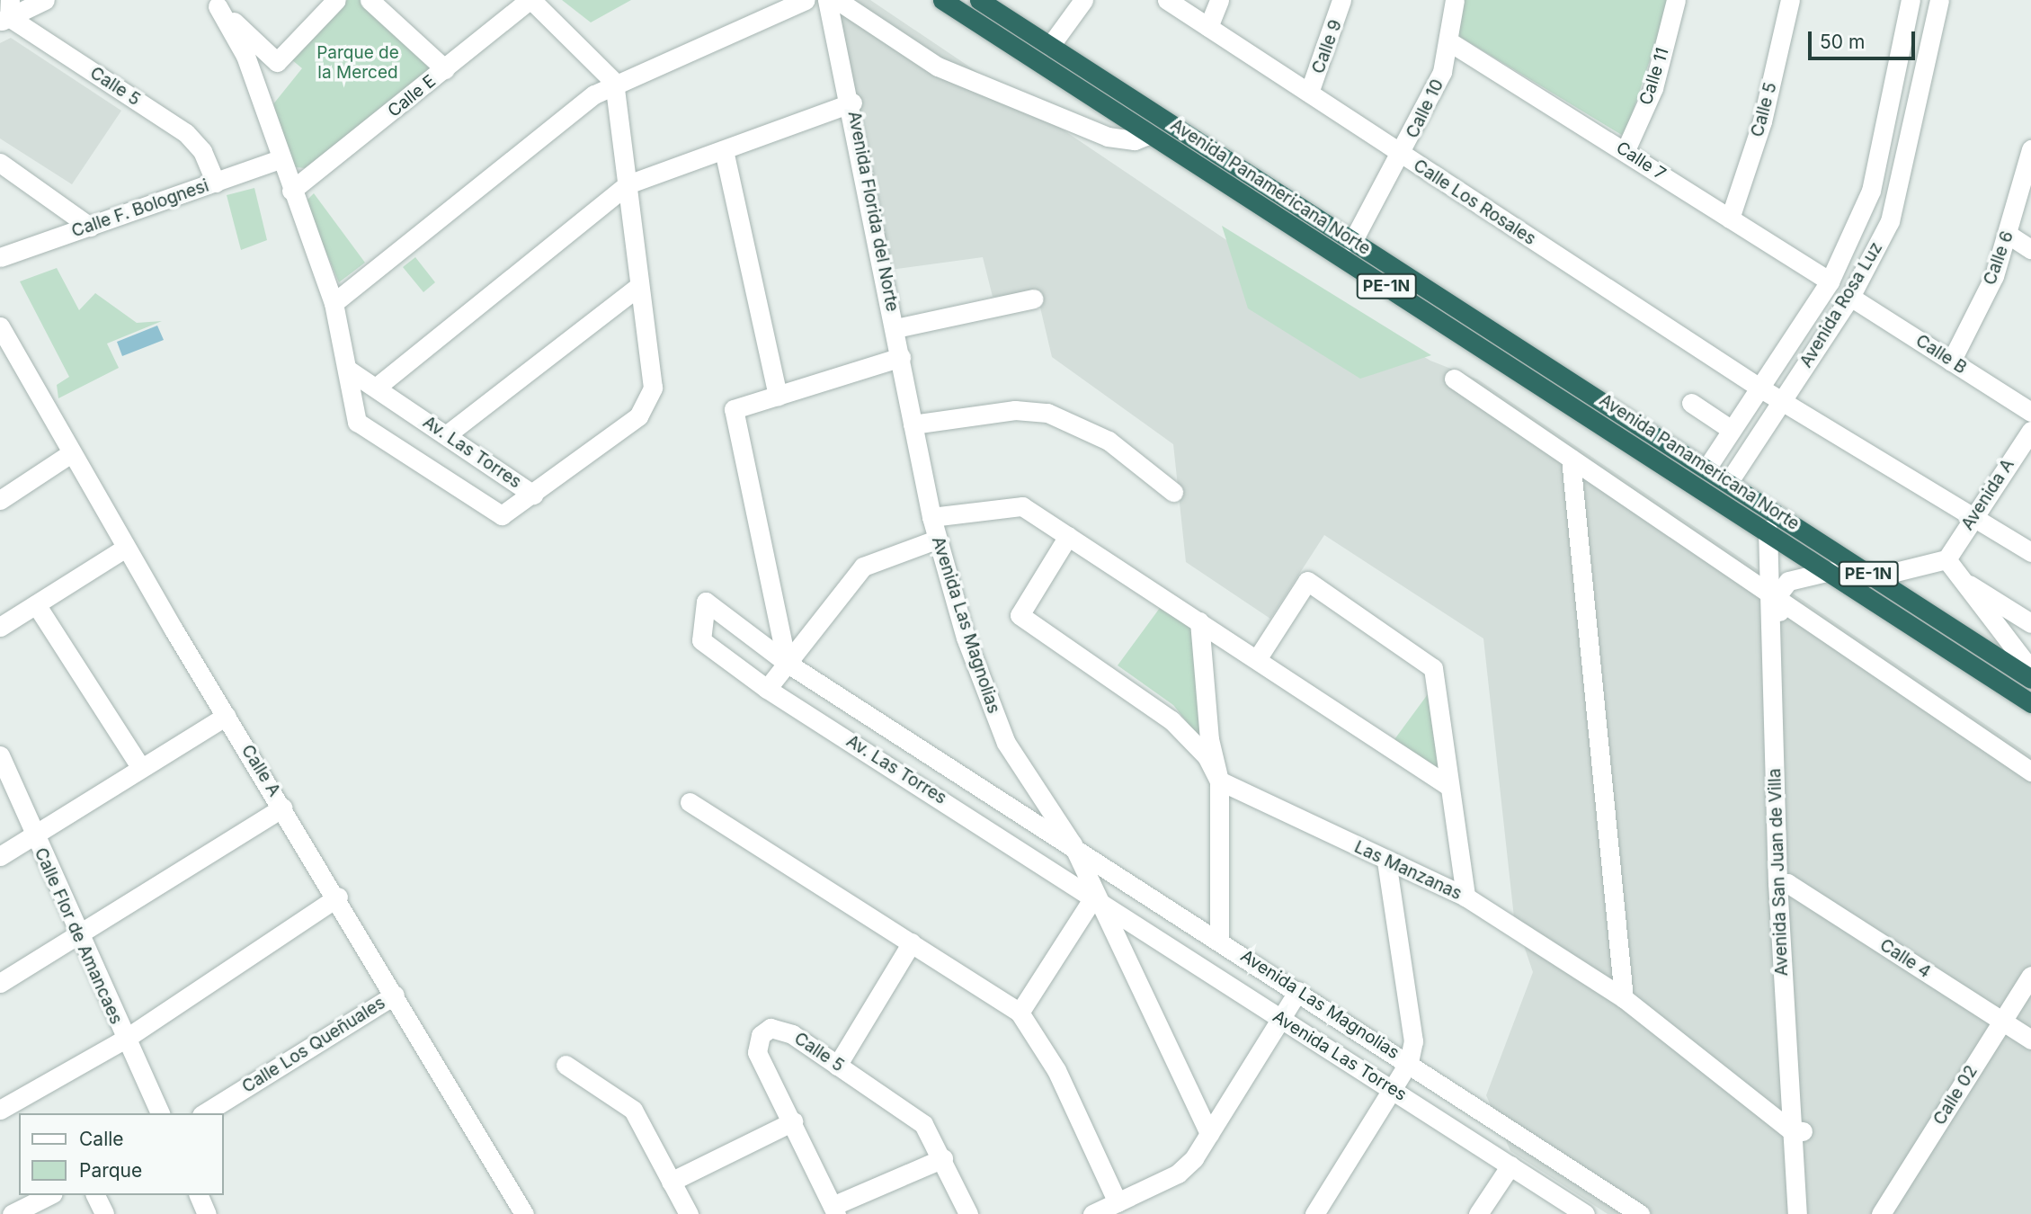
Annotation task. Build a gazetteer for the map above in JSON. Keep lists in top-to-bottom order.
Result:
{
  "streets": {
    "highway": ["Avenida Panamericana Norte", "PE-1N"],
    "street": [
      "Calle 9",
      "Calle 11",
      "Calle 5",
      "Calle E",
      "Calle 10",
      "Calle 7",
      "Calle Los Rosales",
      "Calle F. Bolognesi",
      "Avenida Florida del Norte",
      "Calle 6",
      "Avenida Rosa Luz",
      "Calle B",
      "Av. Las Torres",
      "Avenida A",
      "Avenida Las Magnolias",
      "Calle A",
      "Las Manzanas",
      "Avenida San Juan de Villa",
      "Calle Flor de Amancaes",
      "Calle 4",
      "Calle Los Queñuales",
      "Avenida Las Torres",
      "Calle 02"
    ]
  },
  "crossings": [
    ["Calle 9", "Calle Los Rosales"],
    ["Calle 11", "Calle 7"],
    ["Calle 5", "Calle 7"],
    ["Calle 5", "Calle F. Bolognesi"],
    ["Calle 10", "Calle 7"],
    ["Calle 10", "Avenida Panamericana Norte"],
    ["Calle 10", "Calle Los Rosales"],
    ["Calle 7", "Avenida Rosa Luz"],
    ["Avenida Panamericana Norte", "PE-1N"],
    ["Avenida Panamericana Norte", "Avenida Rosa Luz"],
    ["Avenida Panamericana Norte", "Avenida San Juan de Villa"],
    ["Calle Los Rosales", "Avenida Rosa Luz"],
    ["Calle Los Rosales", "Avenida A"],
    ["Avenida Florida del Norte", "Avenida Las Magnolias"],
    ["Calle 6", "Calle B"],
    ["PE-1N", "Avenida Rosa Luz"],
    ["Avenida Rosa Luz", "Calle B"],
    ["Av. Las Torres", "Avenida Las Magnolias"],
    ["Av. Las Torres", "Avenida Las Torres"],
    ["Avenida Las Magnolias", "Avenida Las Torres"],
    ["Calle A", "Calle Los Queñuales"],
    ["Las Manzanas", "Avenida San Juan de Villa"],
    ["Avenida San Juan de Villa", "Calle 4"],
    ["Calle 4", "Calle 02"]
  ],
  "parks": ["Parque de la Merced"],
  "legend": ["Calle", "Parque"],
  "scale_bar": "50 m"
}
